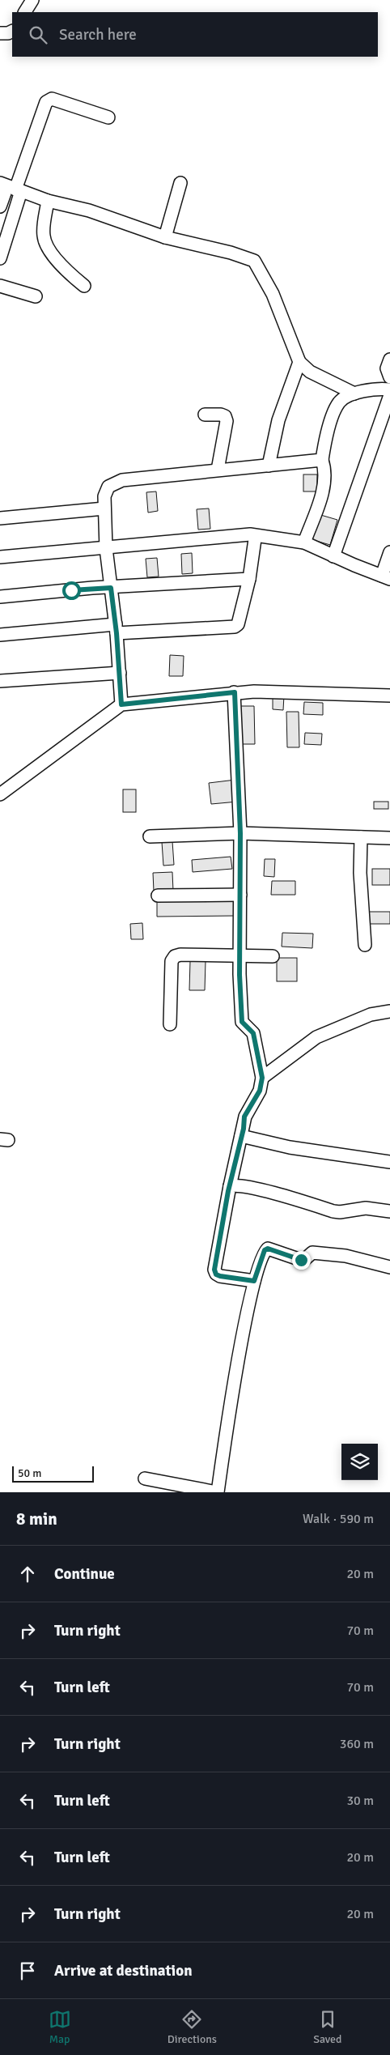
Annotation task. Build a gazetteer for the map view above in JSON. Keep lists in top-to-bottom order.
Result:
{
  "scale_bar": "50 m",
  "page": {
    "search": "Search here",
    "scale": "50 m",
    "heading": ["8 min", "Walk · 590 m"],
    "list": [
      ["Continue", "20 m"],
      ["Turn right", "70 m"],
      ["Turn left", "70 m"],
      ["Turn right", "360 m"],
      ["Turn left", "30 m"],
      ["Turn left", "20 m"],
      ["Turn right", "20 m"],
      "Arrive at destination"
    ],
    "nav": ["Map", "Directions", "Saved"]
  }
}
